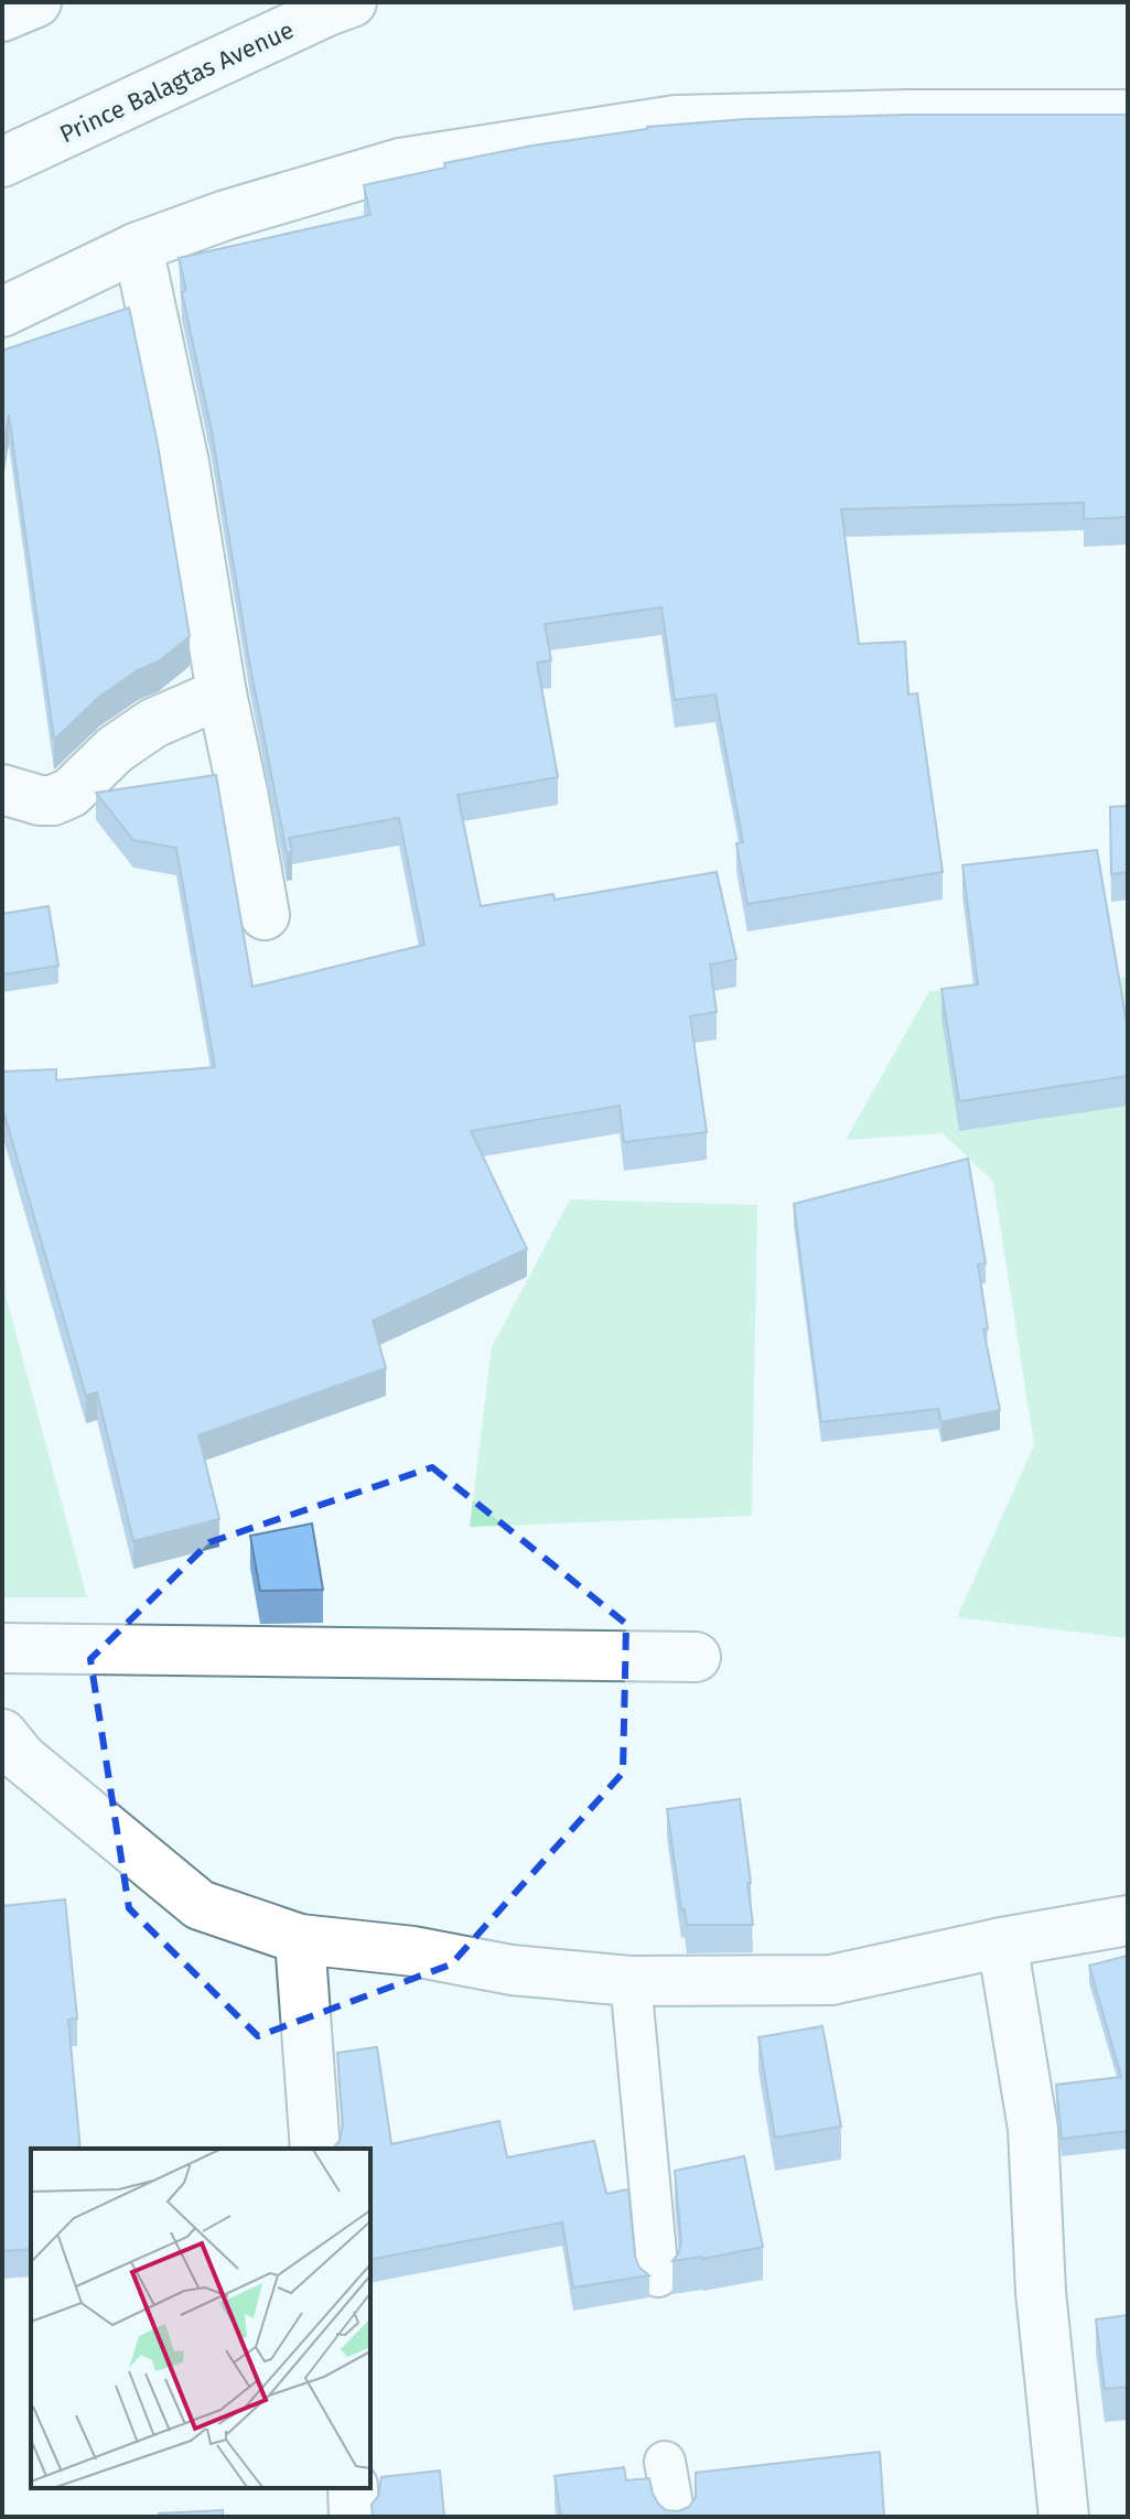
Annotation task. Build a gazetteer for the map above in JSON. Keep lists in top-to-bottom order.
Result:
{
  "streets": {
    "street": ["Prince Balagtas Avenue"]
  }
}
